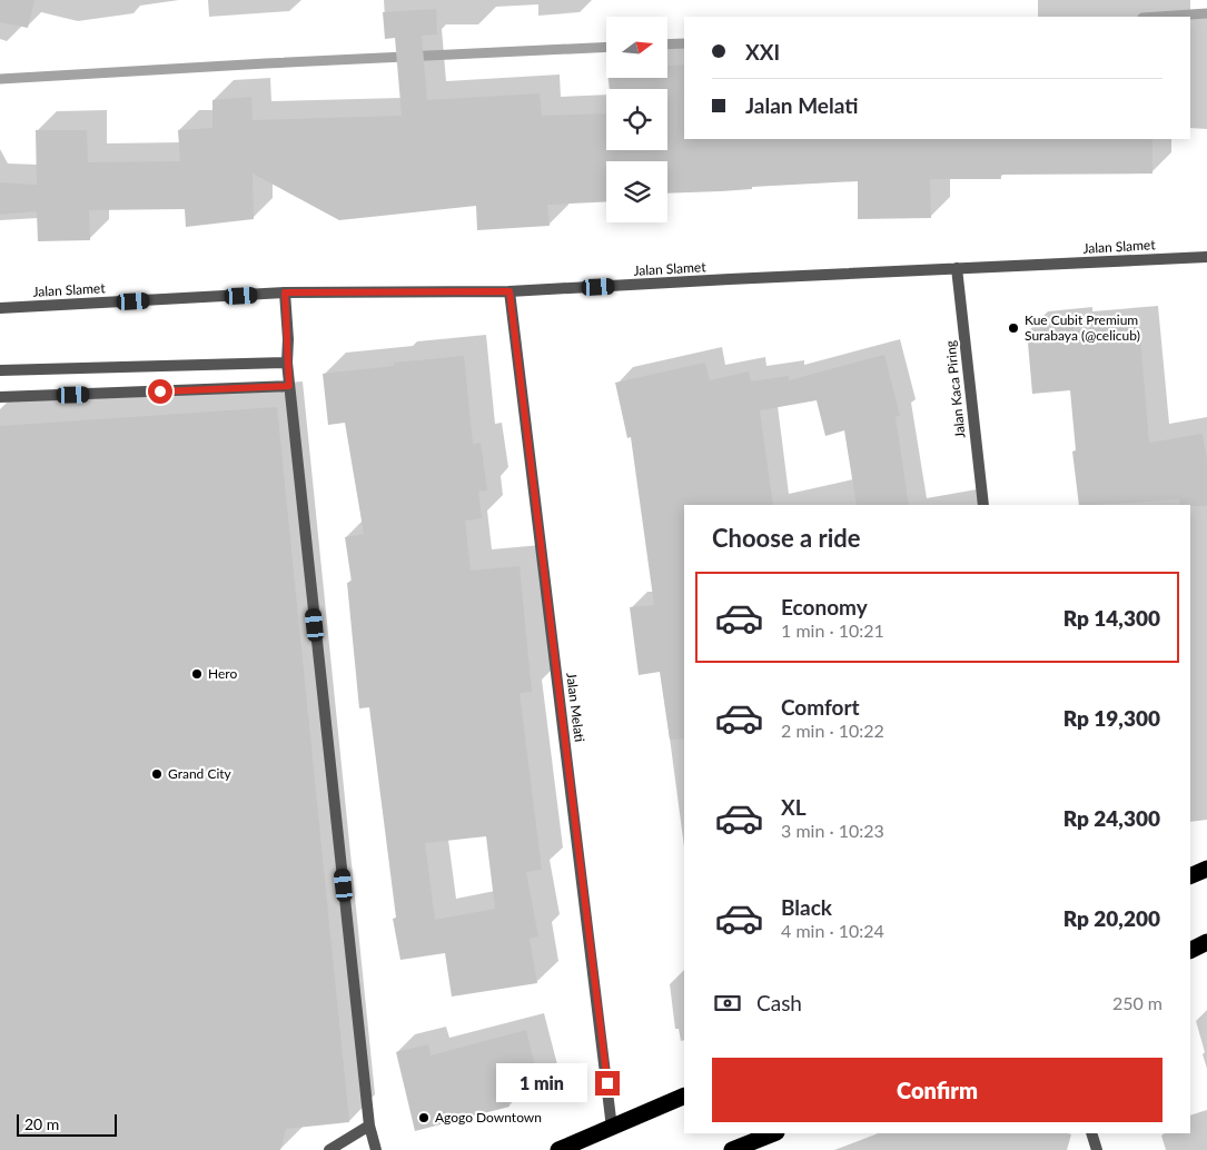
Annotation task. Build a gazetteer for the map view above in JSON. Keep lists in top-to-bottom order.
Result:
{
  "streets": {
    "street": ["Jalan Slamet", "Jalan Kaca Piring", "Jalan Melati"]
  },
  "crossings": [
    ["Jalan Slamet", "Jalan Kaca Piring"],
    ["Jalan Slamet", "Jalan Melati"]
  ],
  "places": [
    "Kue Cubit Premium Surabaya (@celicub)",
    "Hero",
    "Grand City",
    "Agogo Downtown"
  ],
  "scale_bar": "20 m",
  "north": "right",
  "page": {
    "banner": ["XXI", "Jalan Melati"],
    "heading": "Choose a ride",
    "list": [
      {
        "name": "Economy",
        "note": "1 min · 10:21",
        "value": "Rp 14,300"
      },
      {
        "name": "Comfort",
        "note": "2 min · 10:22",
        "value": "Rp 19,300"
      },
      {
        "name": "XL",
        "note": "3 min · 10:23",
        "value": "Rp 24,300"
      },
      {
        "name": "Black",
        "note": "4 min · 10:24",
        "value": "Rp 20,200"
      }
    ],
    "pay": ["Cash", "250 m"],
    "buttons": "Confirm",
    "bubble": "1 min",
    "scale": "20 m"
  }
}
